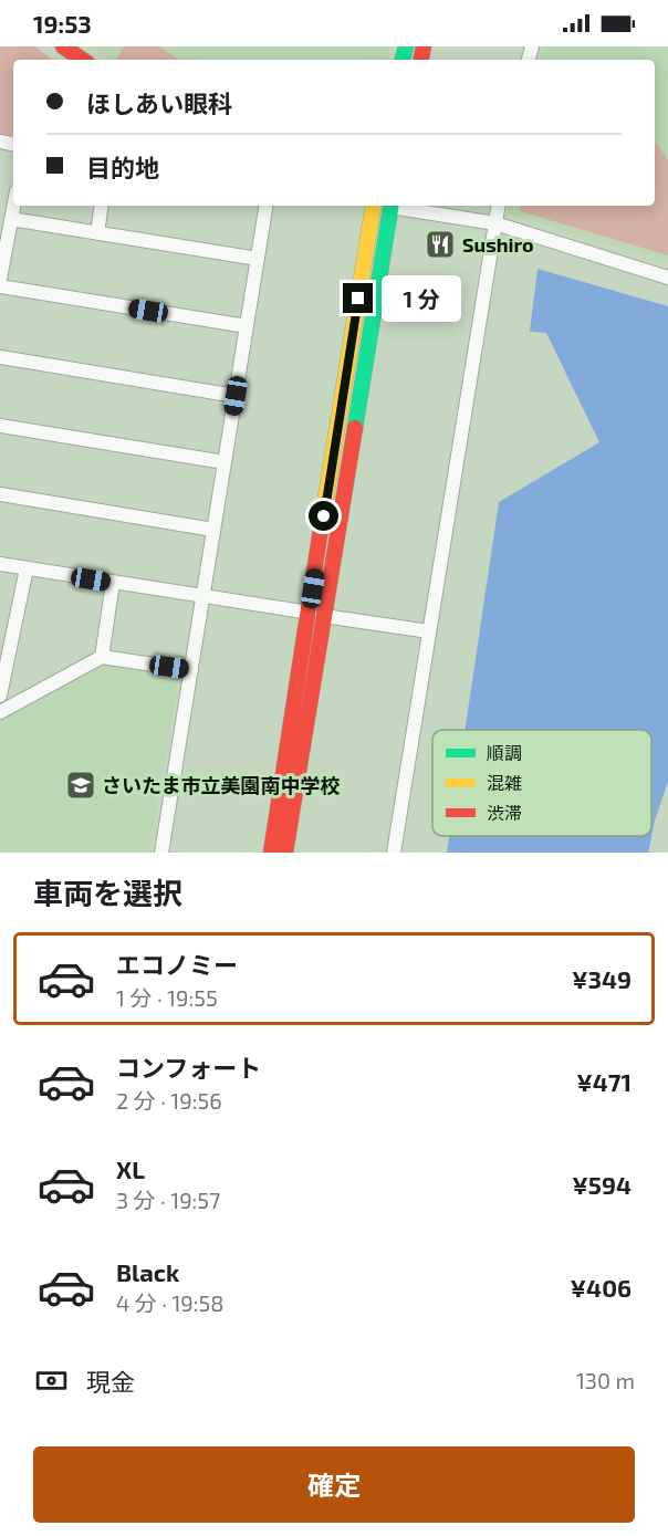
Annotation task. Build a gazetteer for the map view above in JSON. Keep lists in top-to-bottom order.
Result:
{
  "places": {
    "restaurant": ["Sushiro"],
    "school or university": ["さいたま市立美園南中学校"]
  },
  "legend": ["順調", "混雑", "渋滞"],
  "page": {
    "status": "19:53",
    "banner": ["ほしあい眼科", "目的地"],
    "bubble": "1 分",
    "heading": "車両を選択",
    "list": [
      {
        "name": "エコノミー",
        "note": "1 分 · 19:55",
        "value": "¥349"
      },
      {
        "name": "コンフォート",
        "note": "2 分 · 19:56",
        "value": "¥471"
      },
      {
        "name": "XL",
        "note": "3 分 · 19:57",
        "value": "¥594"
      },
      {
        "name": "Black",
        "note": "4 分 · 19:58",
        "value": "¥406"
      }
    ],
    "pay": ["現金", "130 m"],
    "buttons": "確定"
  }
}
